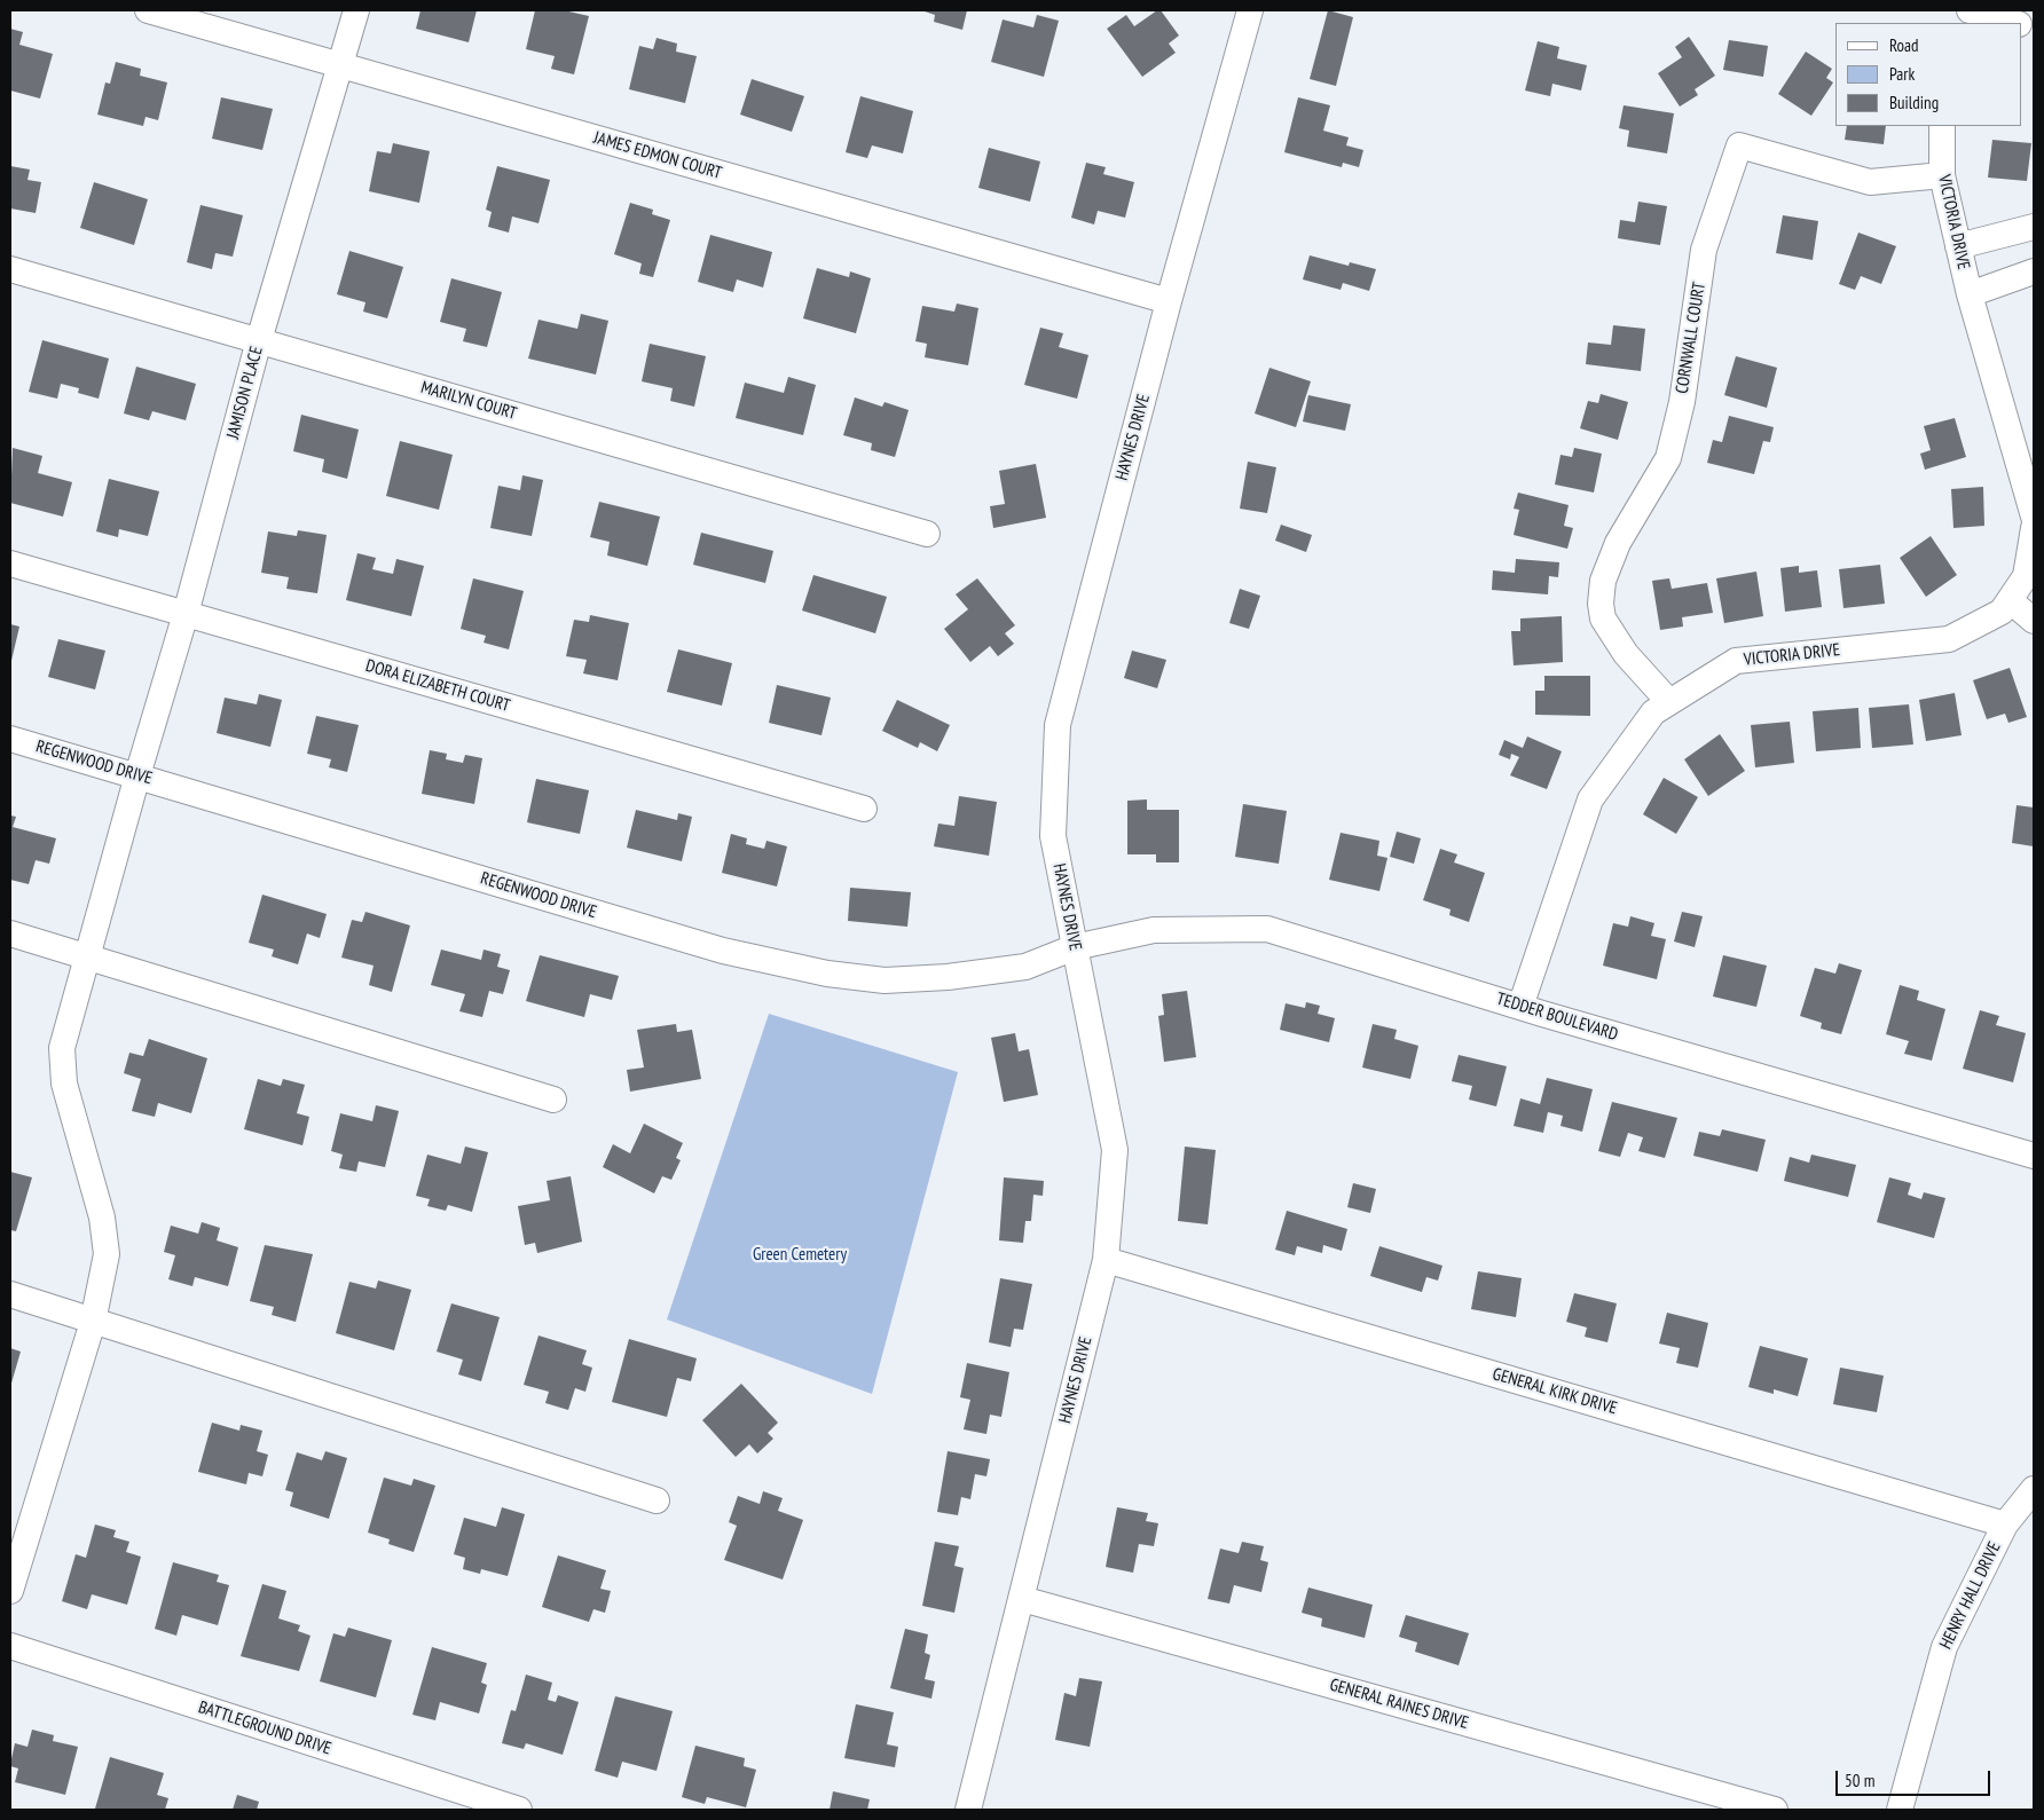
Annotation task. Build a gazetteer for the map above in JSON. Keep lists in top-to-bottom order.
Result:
{
  "streets": {
    "street": [
      "JAMES EDMON COURT",
      "VICTORIA DRIVE",
      "CORNWALL COURT",
      "JAMISON PLACE",
      "MARILYN COURT",
      "HAYNES DRIVE",
      "DORA ELIZABETH COURT",
      "REGENWOOD DRIVE",
      "TEDDER BOULEVARD",
      "GENERAL KIRK DRIVE",
      "HENRY HALL DRIVE",
      "GENERAL RAINES DRIVE",
      "BATTLEGROUND DRIVE"
    ]
  },
  "crossings": [
    ["JAMES EDMON COURT", "JAMISON PLACE"],
    ["JAMES EDMON COURT", "HAYNES DRIVE"],
    ["VICTORIA DRIVE", "CORNWALL COURT"],
    ["VICTORIA DRIVE", "TEDDER BOULEVARD"],
    ["JAMISON PLACE", "MARILYN COURT"],
    ["JAMISON PLACE", "DORA ELIZABETH COURT"],
    ["JAMISON PLACE", "REGENWOOD DRIVE"],
    ["HAYNES DRIVE", "REGENWOOD DRIVE"],
    ["HAYNES DRIVE", "TEDDER BOULEVARD"],
    ["HAYNES DRIVE", "GENERAL KIRK DRIVE"],
    ["HAYNES DRIVE", "GENERAL RAINES DRIVE"],
    ["REGENWOOD DRIVE", "TEDDER BOULEVARD"],
    ["GENERAL KIRK DRIVE", "HENRY HALL DRIVE"]
  ],
  "parks": ["Green Cemetery"],
  "legend": ["Road", "Park", "Building"],
  "scale_bar": "50 m"
}
